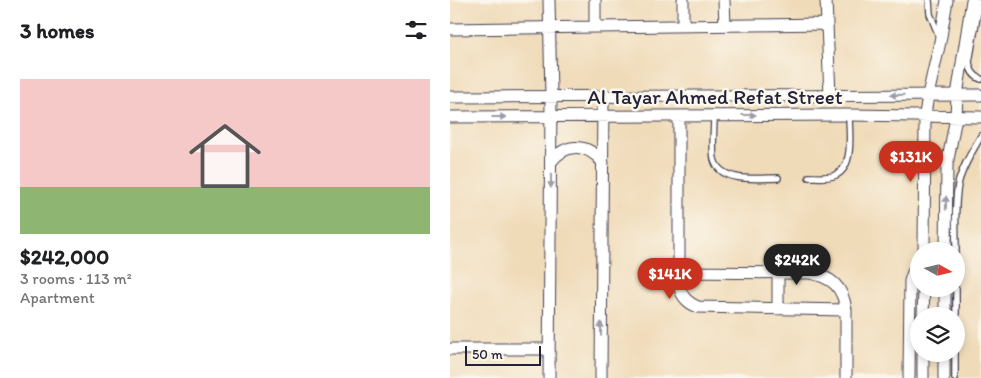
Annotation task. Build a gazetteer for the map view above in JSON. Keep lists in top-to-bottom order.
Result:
{
  "streets": {
    "street": ["Al Tayar Ahmed Refat Street"]
  },
  "scale_bar": "50 m",
  "north": "right",
  "page": {
    "heading": "3 homes",
    "list": [
      {
        "name": "$242,000",
        "note": "3 rooms · 113 m² · Apartment"
      }
    ],
    "price": ["$131K", "$242K", "$141K"],
    "scale": "50 m"
  }
}
